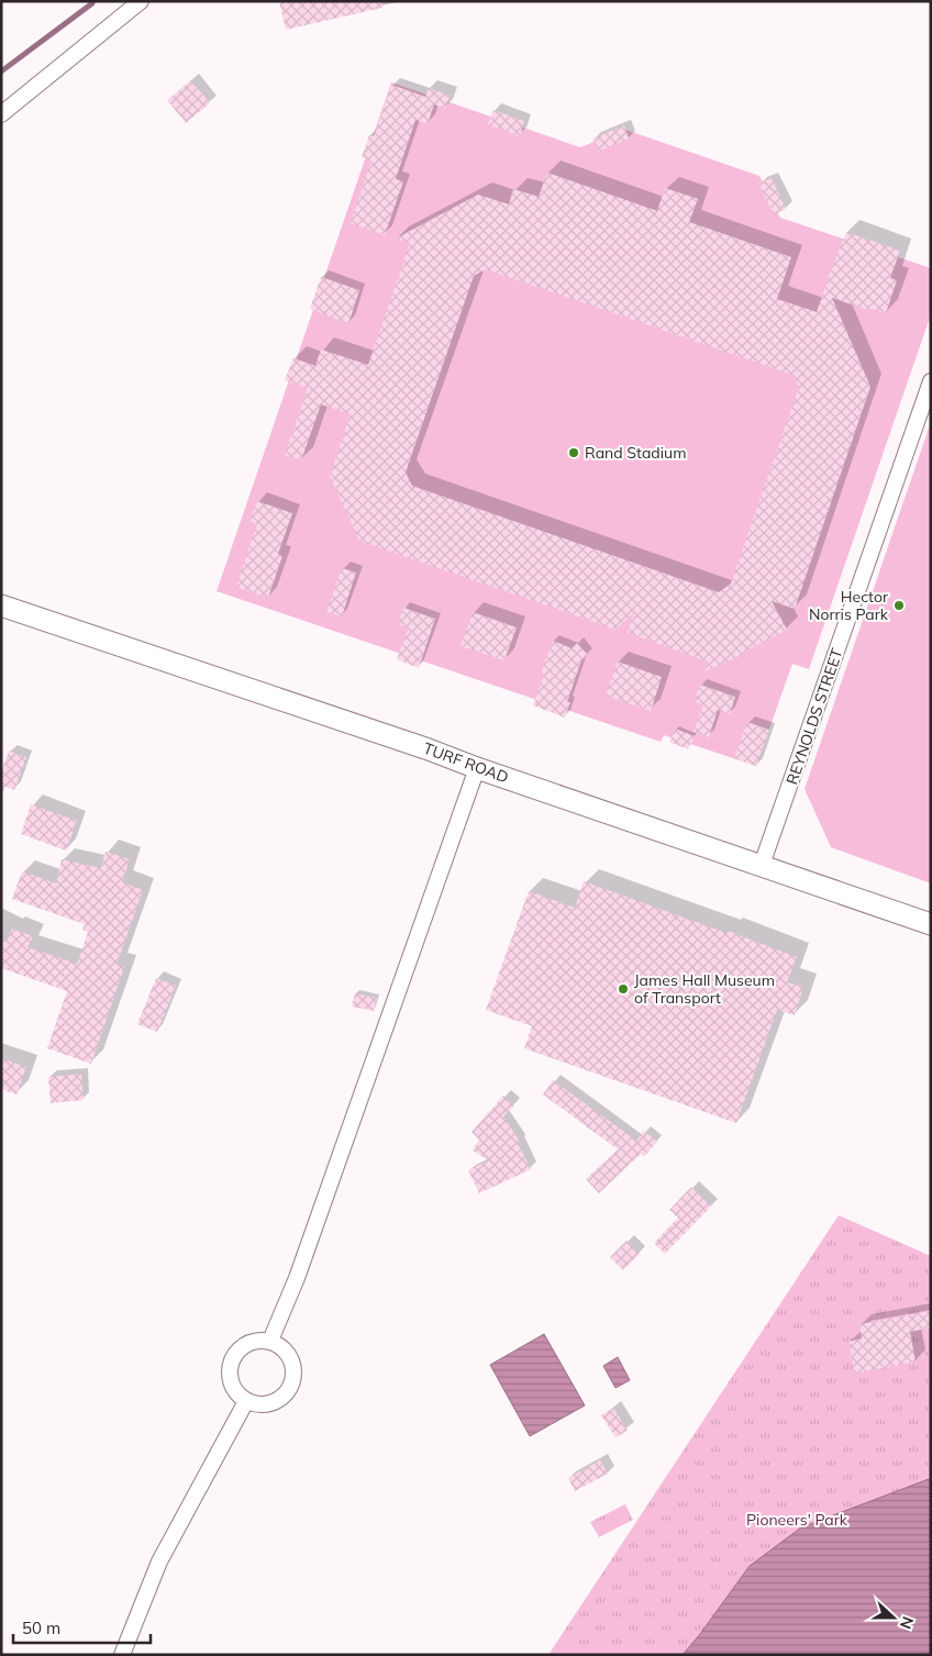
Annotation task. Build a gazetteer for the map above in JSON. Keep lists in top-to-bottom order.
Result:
{
  "streets": {
    "main road": ["TURF ROAD"],
    "street": ["REYNOLDS STREET"]
  },
  "crossings": [
    ["REYNOLDS STREET", "TURF ROAD"]
  ],
  "parks": ["Pioneers' Park"],
  "places": ["Rand Stadium", "Hector Norris Park", "James Hall Museum of Transport"],
  "scale_bar": "50 m",
  "north": "right"
}
